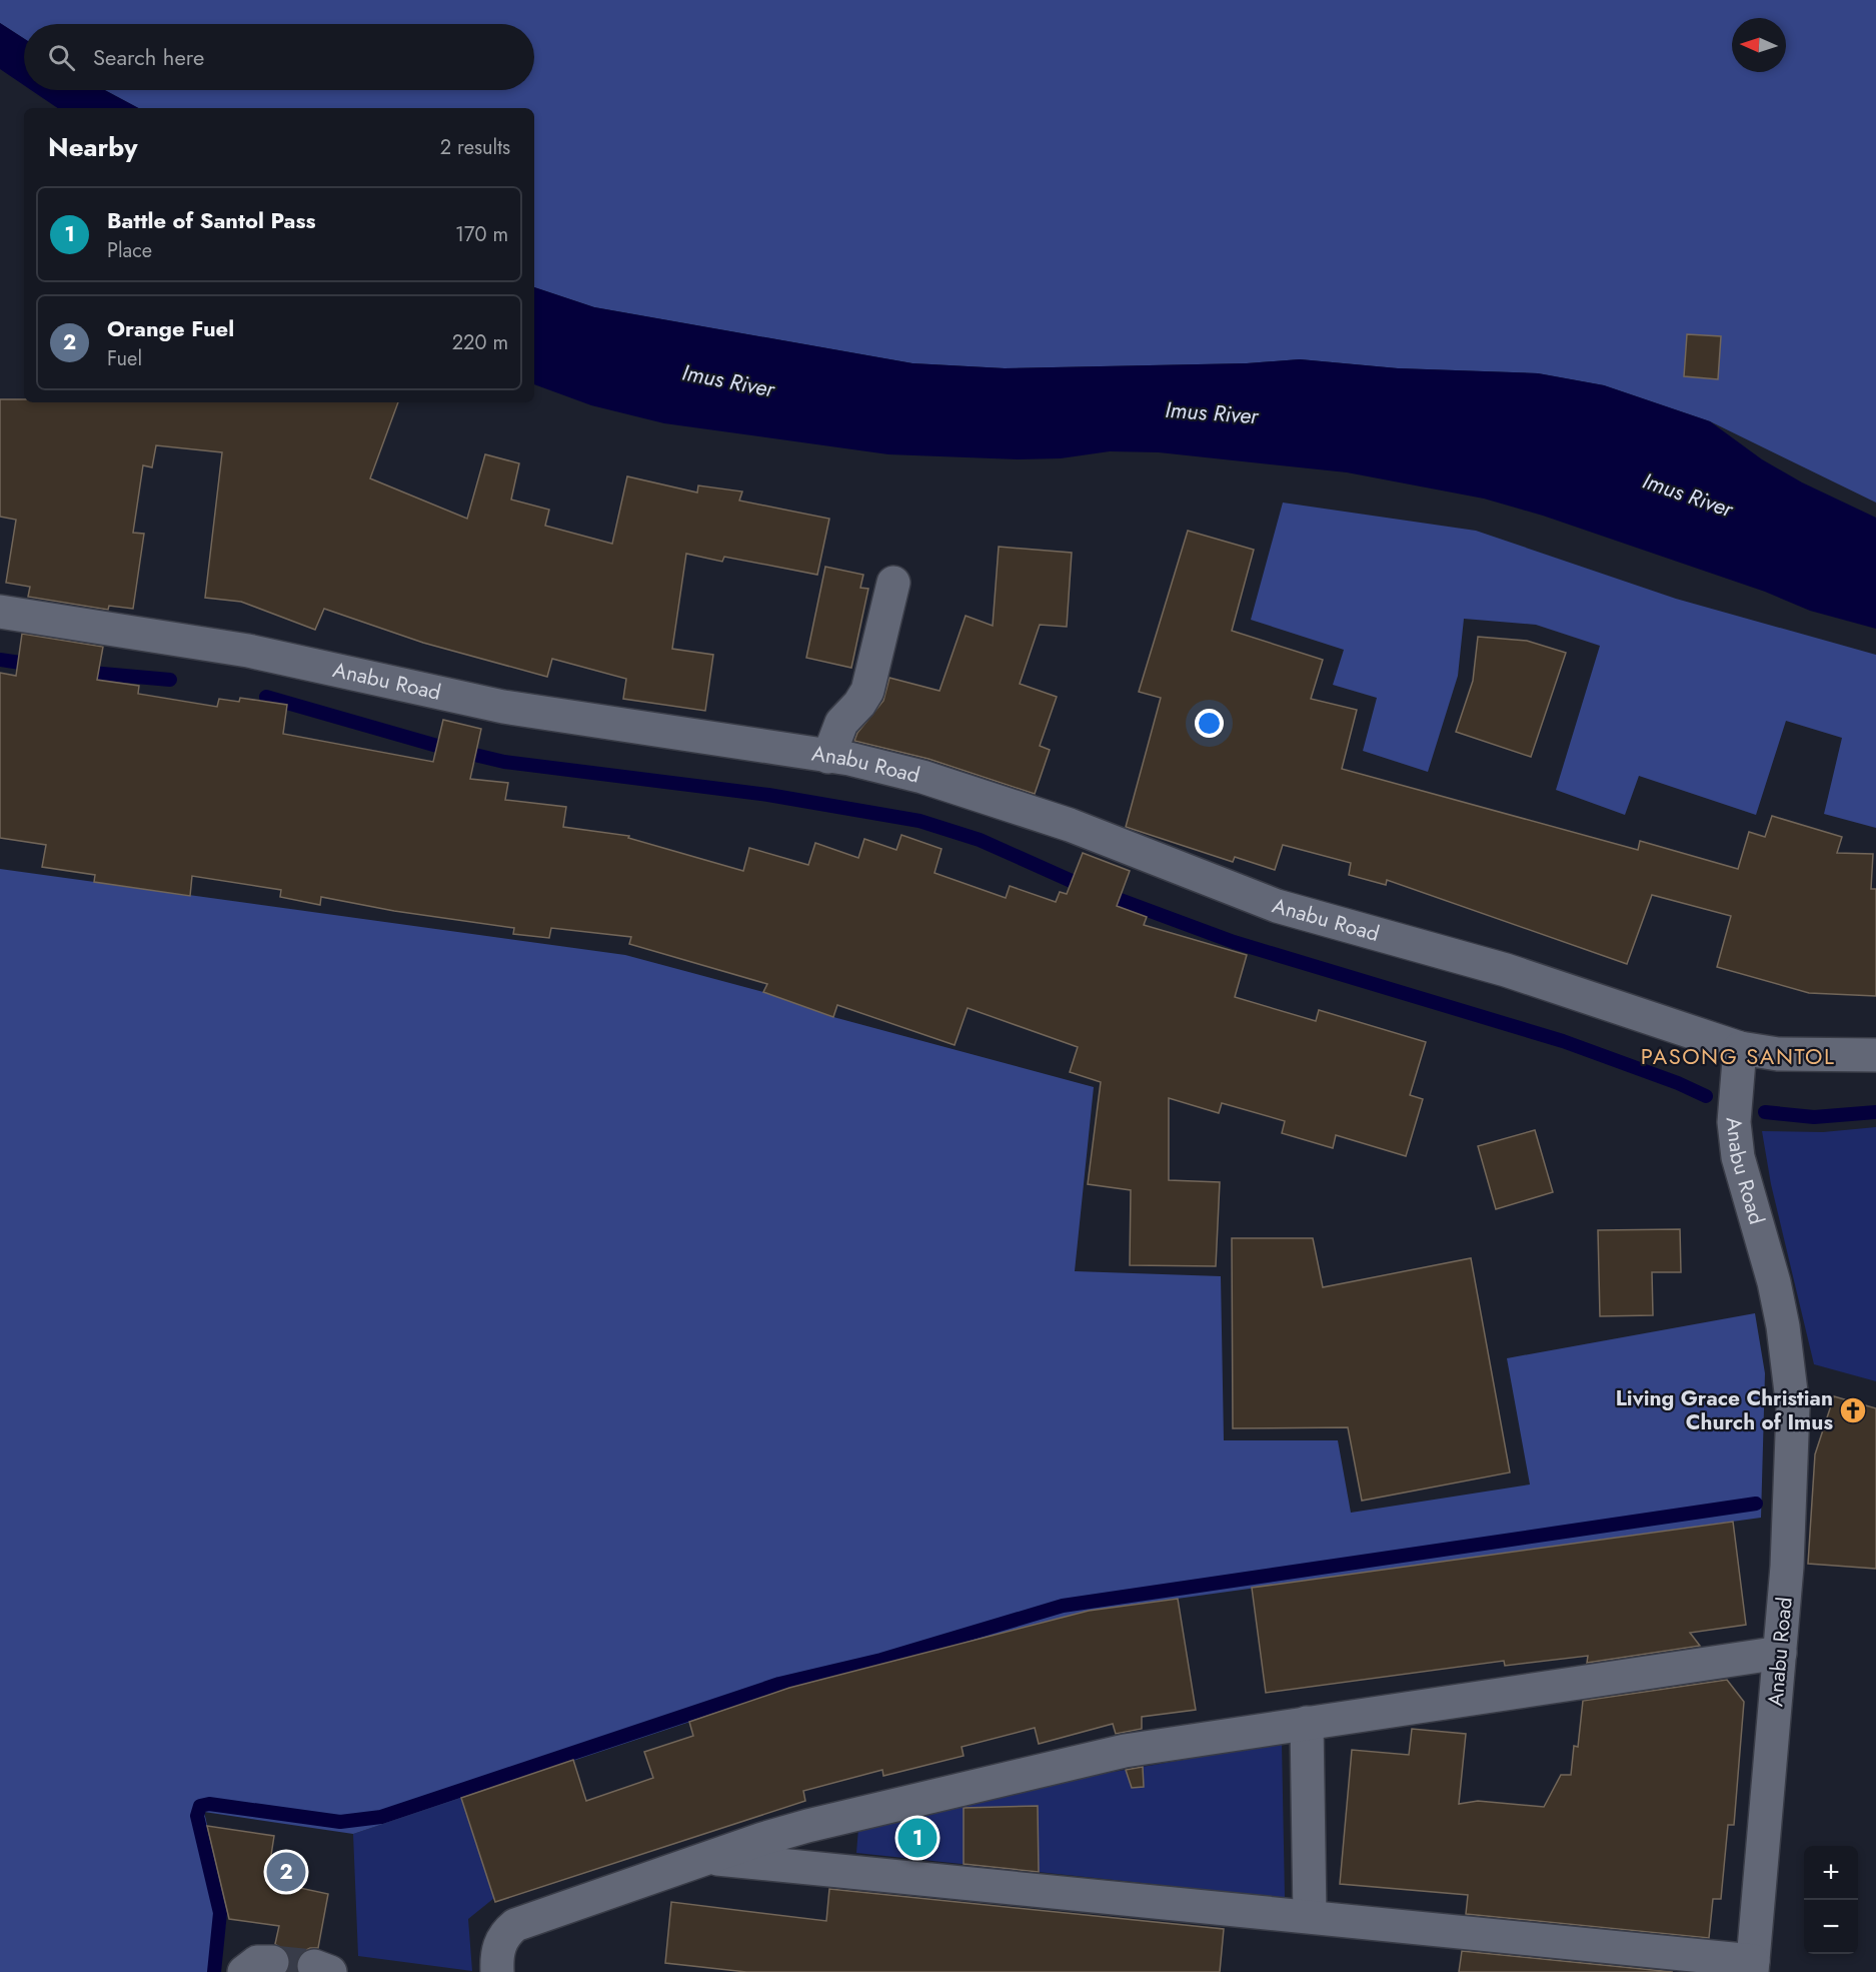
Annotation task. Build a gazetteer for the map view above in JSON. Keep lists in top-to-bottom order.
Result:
{
  "streets": {
    "street": ["Anabu Road"]
  },
  "districts": ["PASONG SANTOL"],
  "water": ["Imus River"],
  "places": {
    "church": ["Living Grace Christian Church of Imus"]
  },
  "north": "left",
  "page": {
    "search": "Search here",
    "heading": ["Nearby", "2 results"],
    "list": [
      {
        "mark": "1",
        "name": "Battle of Santol Pass",
        "note": "Place",
        "value": "170 m"
      },
      {
        "mark": "2",
        "name": "Orange Fuel",
        "note": "Fuel",
        "value": "220 m"
      }
    ],
    "pins": ["1", "2"],
    "map_buttons": ["+", "−"]
  }
}
